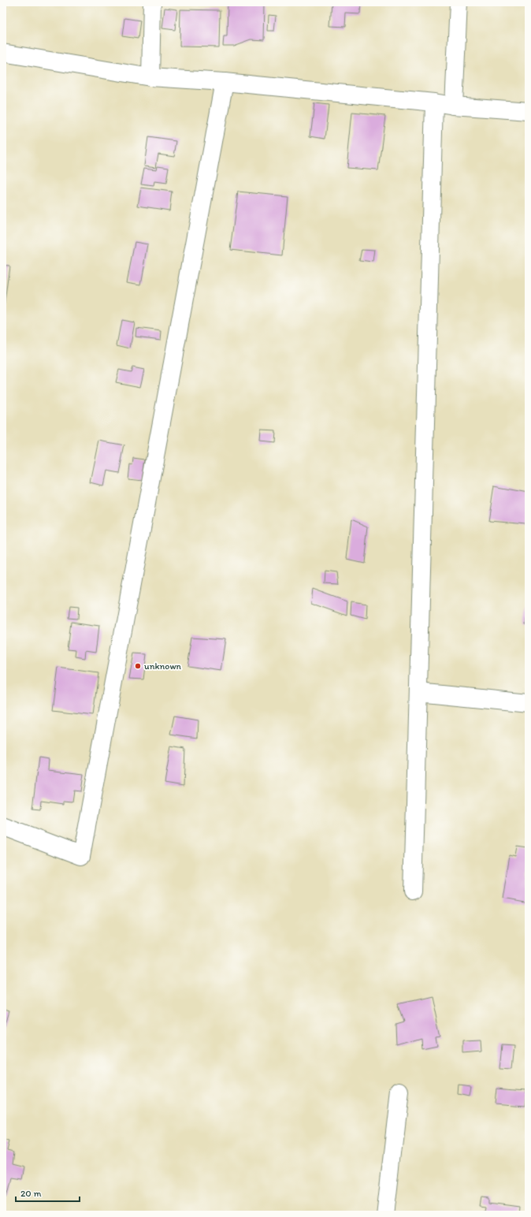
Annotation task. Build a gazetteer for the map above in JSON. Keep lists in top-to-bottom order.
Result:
{
  "places": ["unknown"],
  "scale_bar": "20 m"
}
